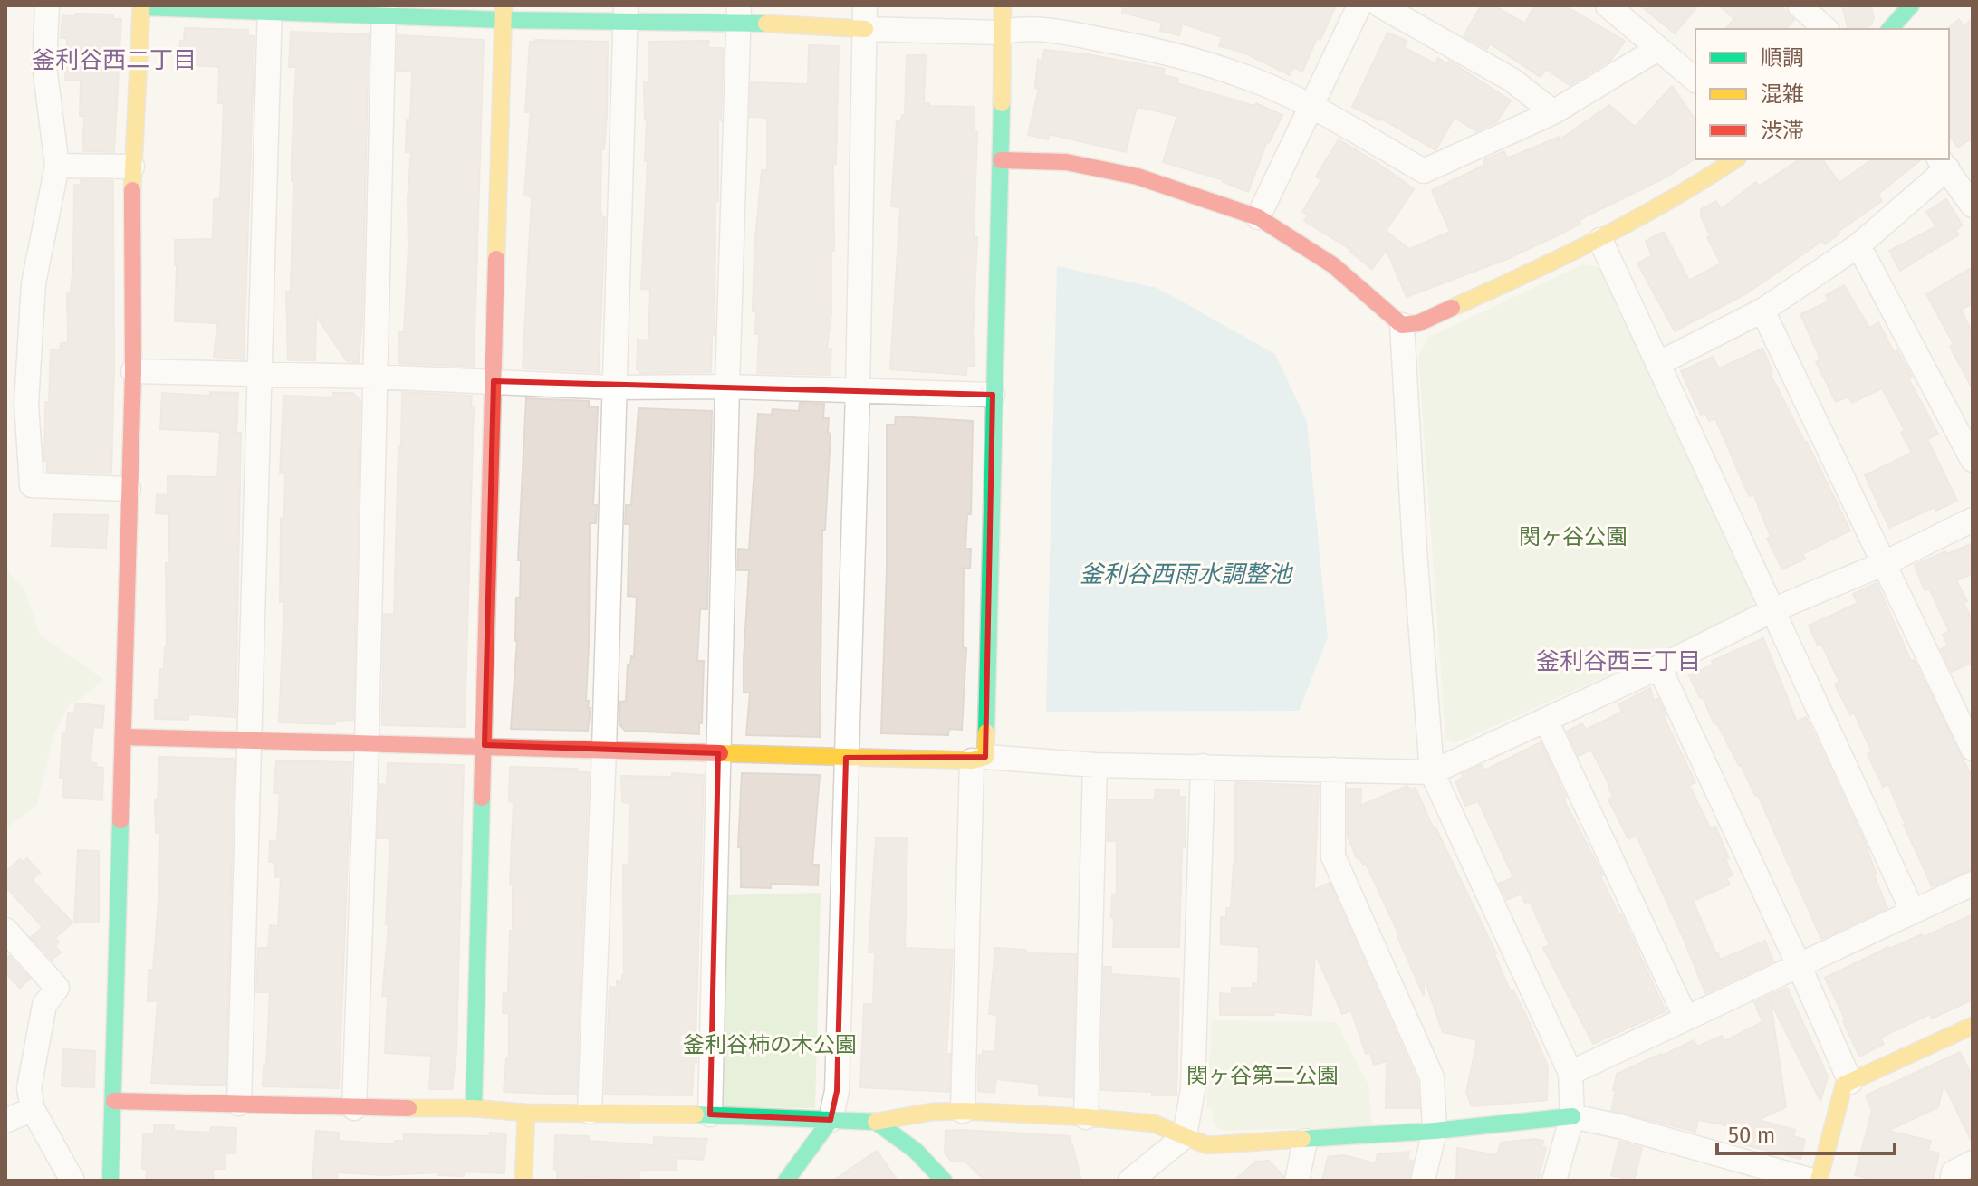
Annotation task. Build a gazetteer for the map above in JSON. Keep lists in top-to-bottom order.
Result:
{
  "districts": ["釜利谷西二丁目", "釜利谷西三丁目"],
  "water": ["釜利谷西雨水調整池"],
  "parks": ["関ヶ谷公園", "釜利谷柿の木公園", "関ヶ谷第二公園"],
  "legend": ["順調", "混雑", "渋滞"],
  "scale_bar": "50 m"
}
